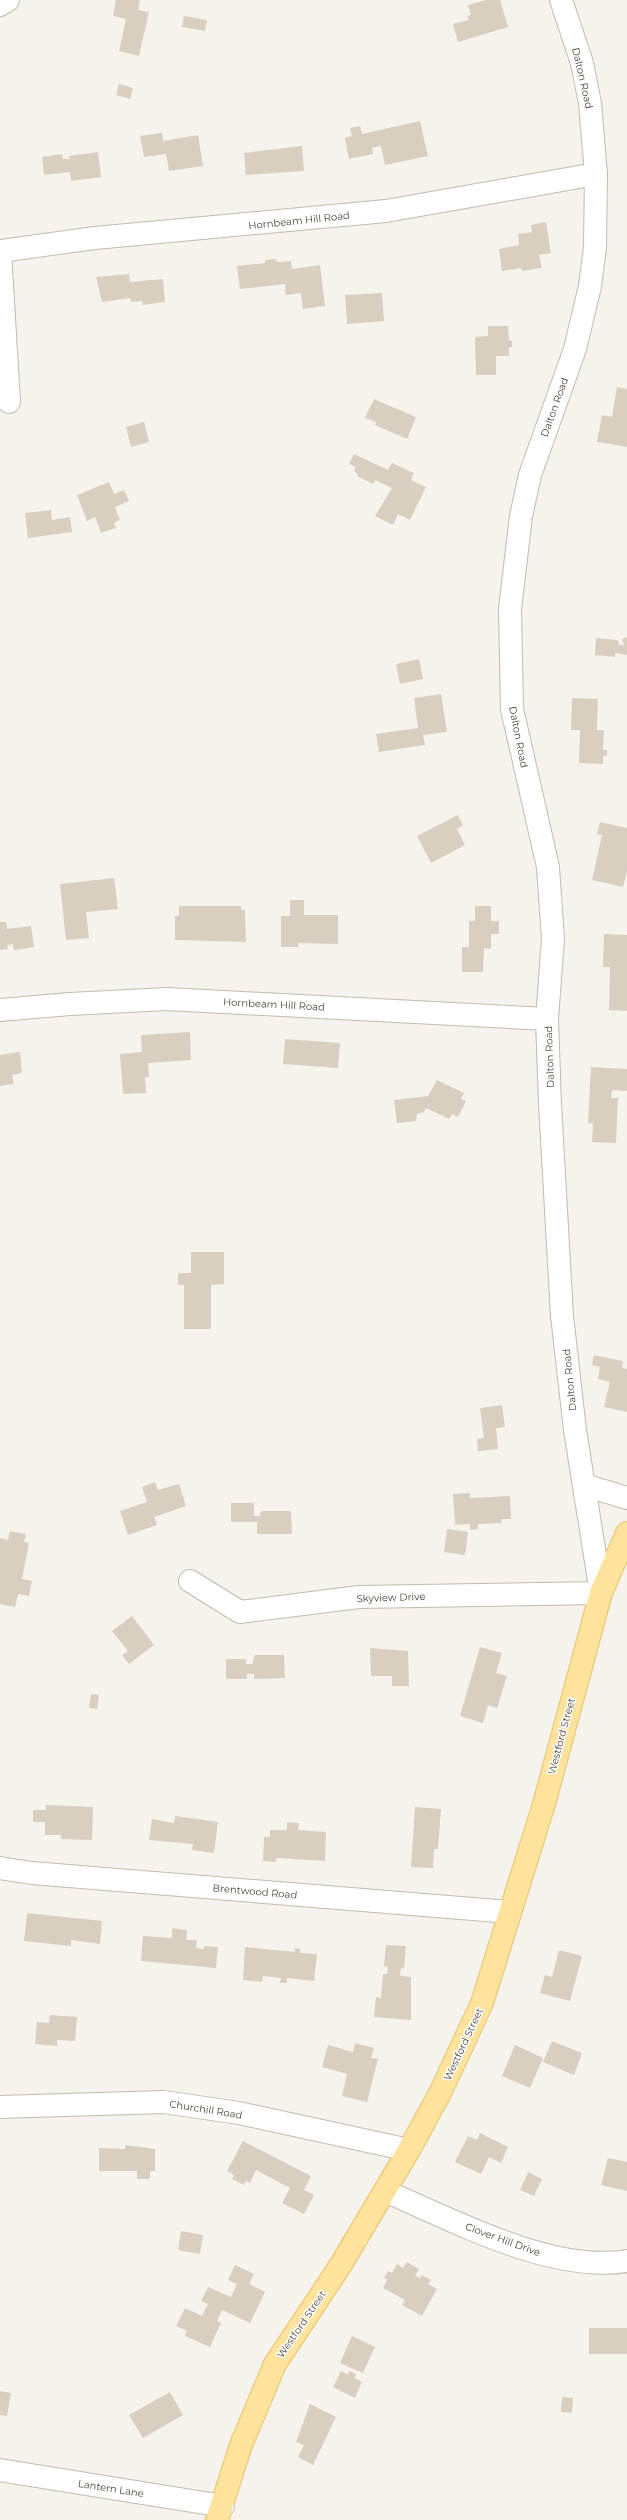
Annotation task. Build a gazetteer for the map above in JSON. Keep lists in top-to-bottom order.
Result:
{
  "streets": {
    "main road": ["Westford Street"],
    "street": [
      "Dalton Road",
      "Hornbeam Hill Road",
      "Skyview Drive",
      "Brentwood Road",
      "Churchill Road",
      "Clover Hill Drive",
      "Lantern Lane"
    ]
  },
  "crossings": [
    ["Dalton Road", "Hornbeam Hill Road"],
    ["Dalton Road", "Skyview Drive"],
    ["Dalton Road", "Westford Street"],
    ["Skyview Drive", "Westford Street"],
    ["Westford Street", "Brentwood Road"],
    ["Westford Street", "Churchill Road"],
    ["Westford Street", "Clover Hill Drive"],
    ["Westford Street", "Lantern Lane"]
  ]
}
